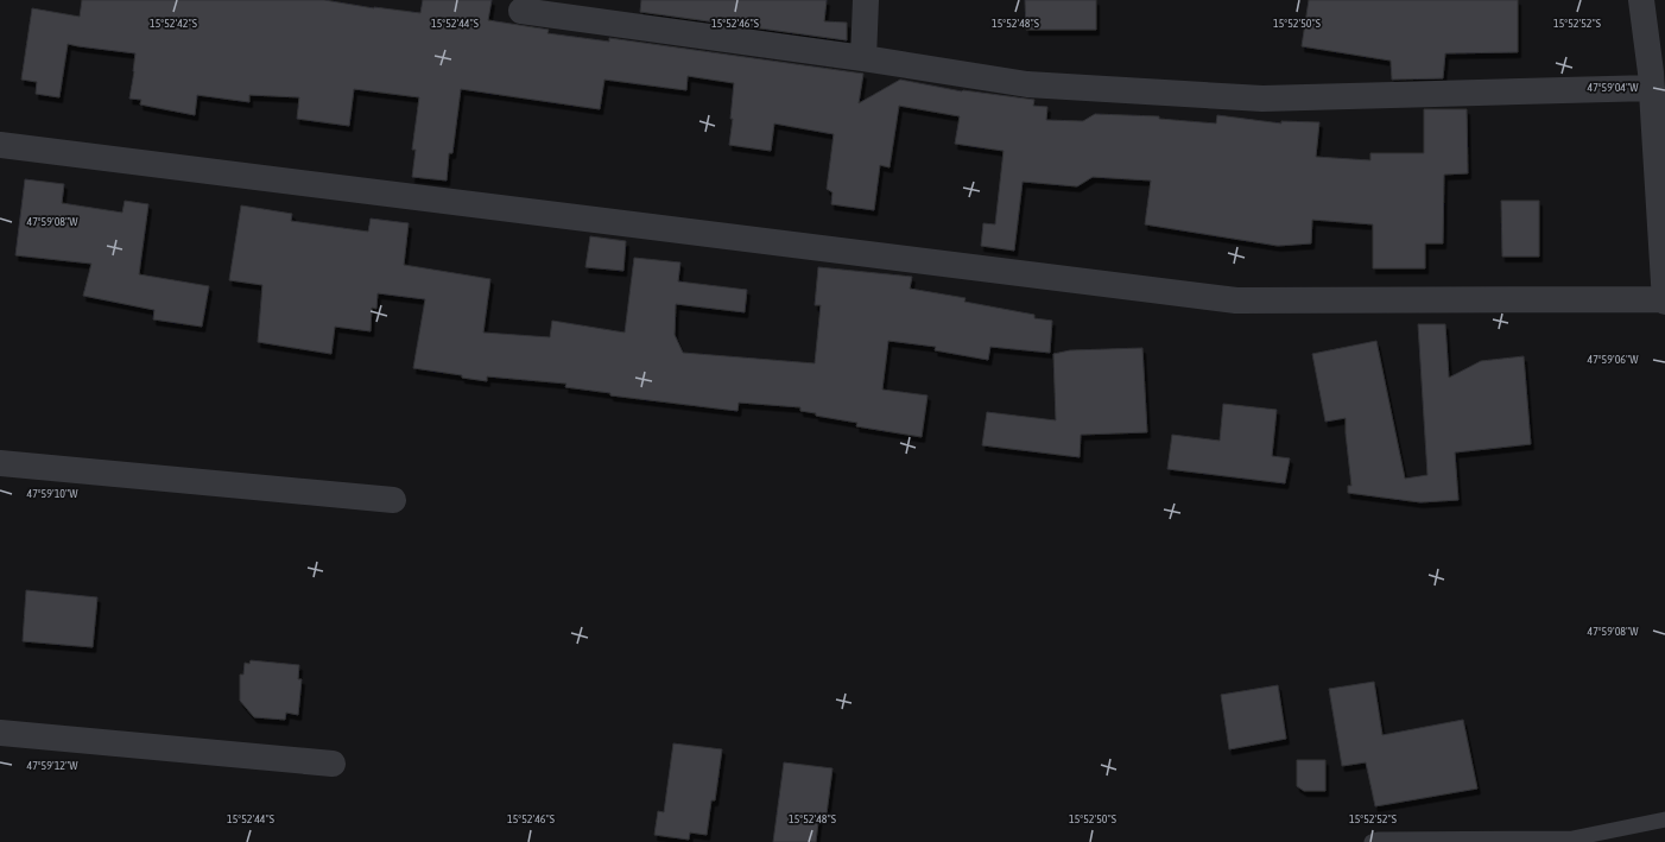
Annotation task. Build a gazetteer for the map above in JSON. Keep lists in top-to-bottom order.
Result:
{
  "coordinates": [
    "15°52'42\"S",
    "15°52'44\"S",
    "15°52'46\"S",
    "15°52'48\"S",
    "15°52'50\"S",
    "15°52'52\"S",
    "47°59'04\"W",
    "47°59'08\"W",
    "47°59'06\"W",
    "47°59'10\"W",
    "47°59'12\"W"
  ]
}
